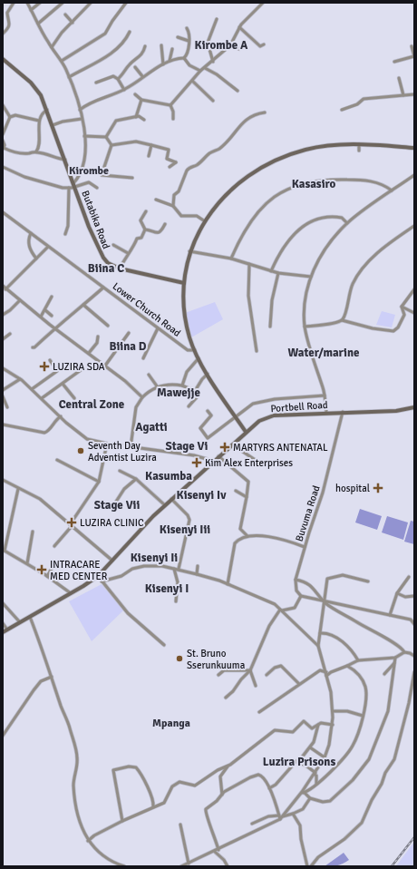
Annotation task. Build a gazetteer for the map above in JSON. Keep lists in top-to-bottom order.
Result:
{
  "streets": {
    "main road": ["Butabika Road", "Portbell Road"],
    "street": ["Lower Church Road", "Buvuma Road"]
  },
  "crossings": [
    ["Portbell Road", "Buvuma Road"]
  ],
  "districts": [
    "Kirombe A",
    "Kirombe",
    "Kasasiro",
    "Biina C",
    "Biina D",
    "Water/marine",
    "Mawejje",
    "Central Zone",
    "Agatti",
    "Stage Vi",
    "Kasumba",
    "Kisenyi Iv",
    "Stage Vii",
    "Kisenyi Iii",
    "Kisenyi Ii",
    "Kisenyi I",
    "Mpanga",
    "Luzira Prisons"
  ],
  "places": {
    "health": [
      "LUZIRA SDA",
      "MARTYRS ANTENATAL",
      "Kim Alex Enterprises",
      "hospital",
      "LUZIRA CLINIC",
      "INTRACARE MED CENTER"
    ],
    "other": ["Seventh Day Adventist Luzira", "St. Bruno Sserunkuuma"]
  }
}
